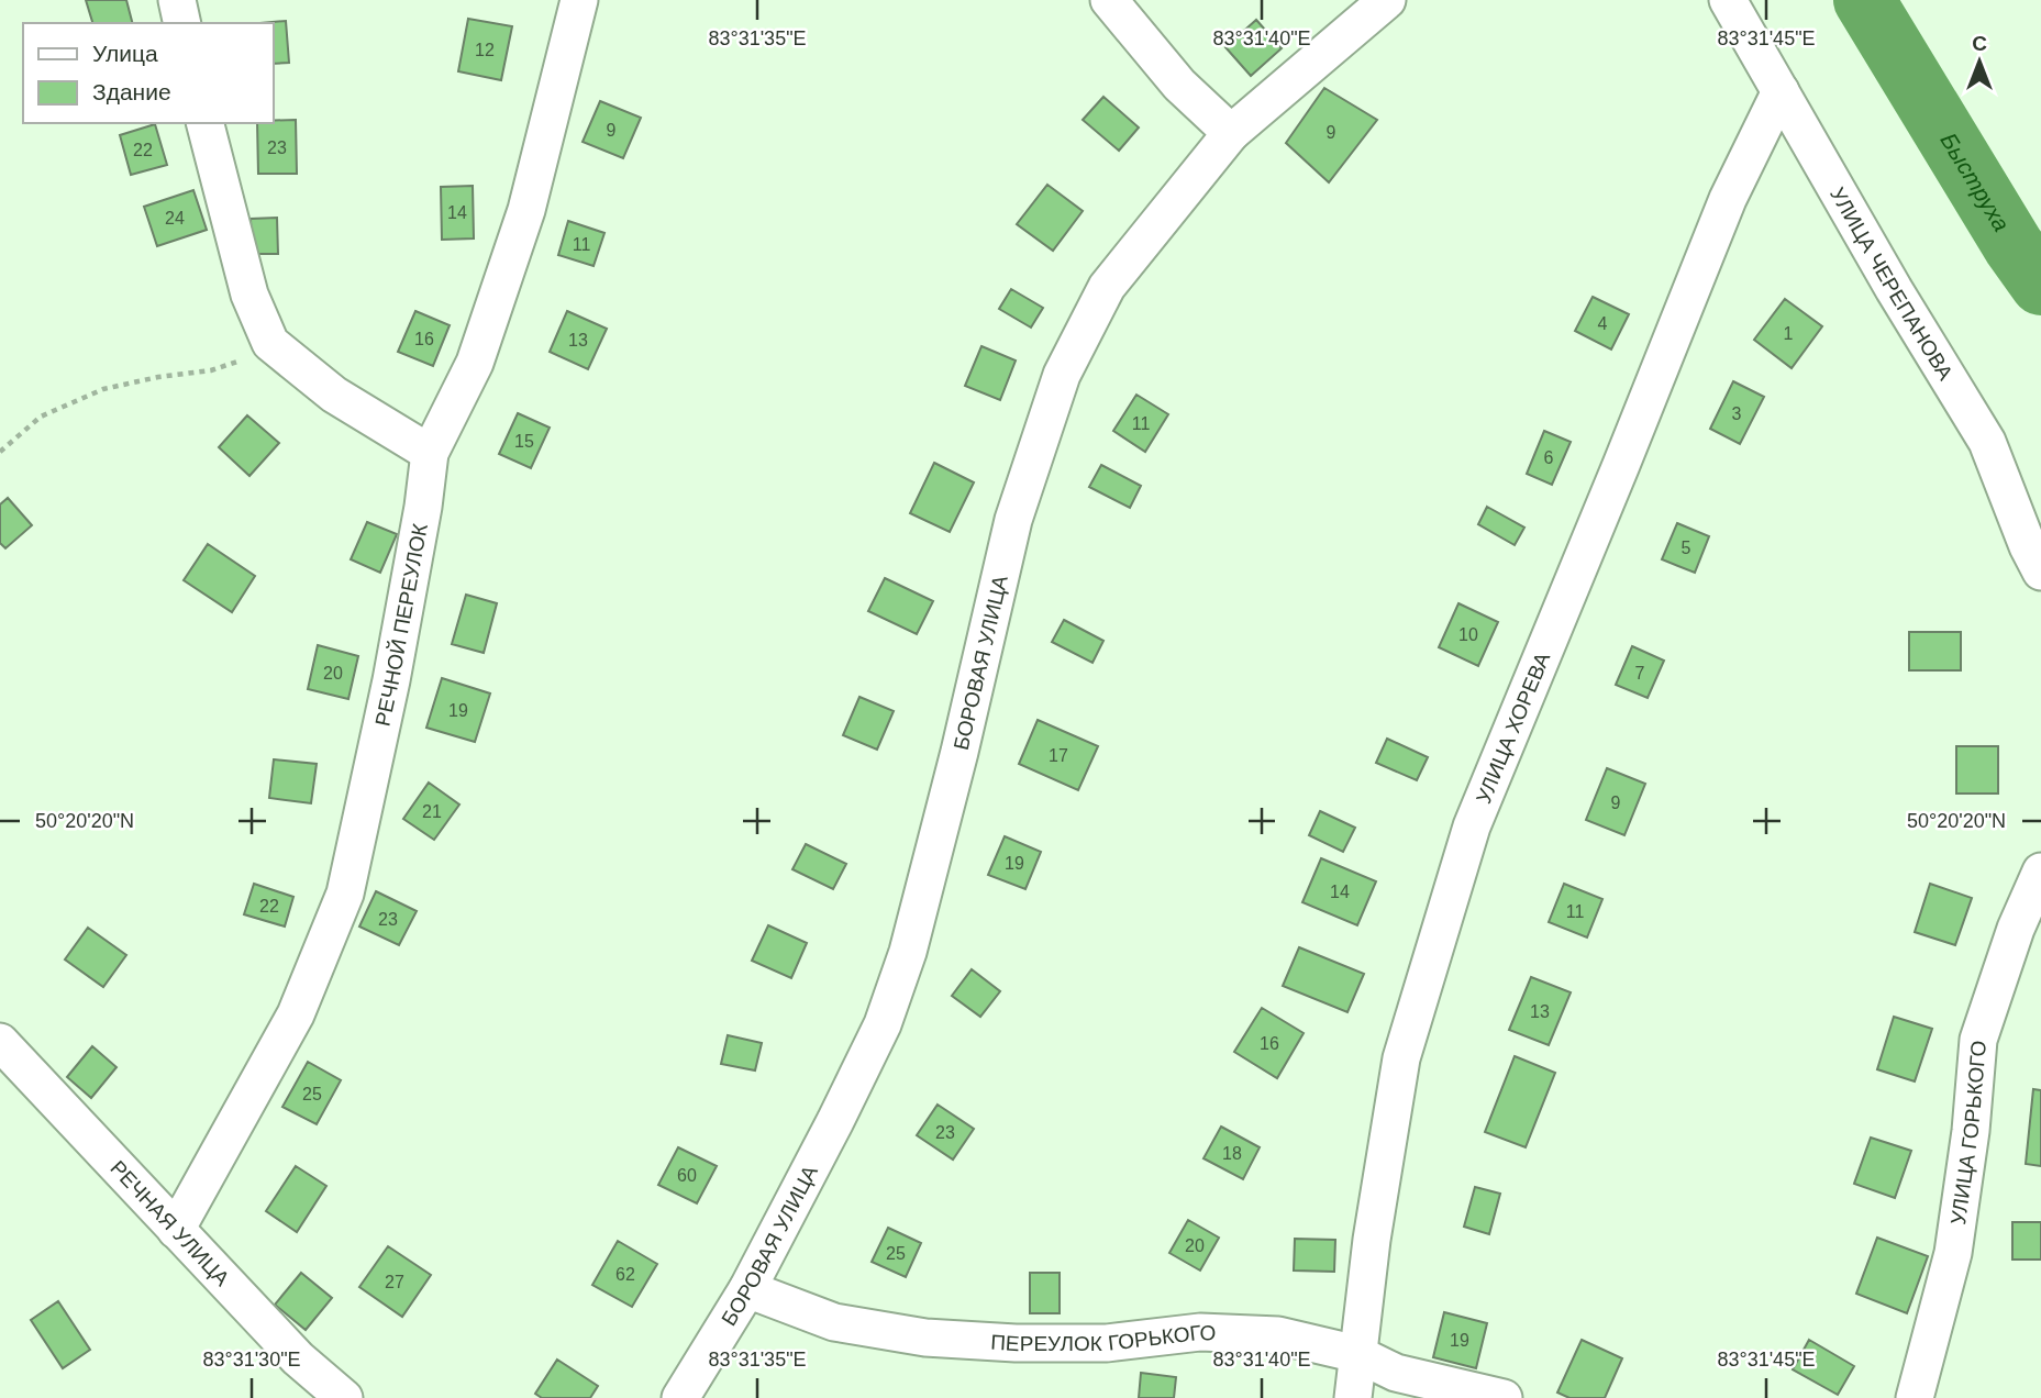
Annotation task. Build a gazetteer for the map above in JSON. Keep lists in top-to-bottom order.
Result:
{
  "streets": {
    "street": [
      "УЛИЦА ЧЕРЕПАНОВА",
      "РЕЧНОЙ ПЕРЕУЛОК",
      "БОРОВАЯ УЛИЦА",
      "УЛИЦА ХОРЕВА",
      "УЛИЦА ГОРЬКОГО",
      "РЕЧНАЯ УЛИЦА",
      "ПЕРЕУЛОК ГОРЬКОГО"
    ]
  },
  "crossings": [
    ["УЛИЦА ЧЕРЕПАНОВА", "УЛИЦА ХОРЕВА"],
    ["РЕЧНОЙ ПЕРЕУЛОК", "РЕЧНАЯ УЛИЦА"],
    ["БОРОВАЯ УЛИЦА", "ПЕРЕУЛОК ГОРЬКОГО"],
    ["УЛИЦА ХОРЕВА", "ПЕРЕУЛОК ГОРЬКОГО"]
  ],
  "water": ["Быструха"],
  "house_numbers": [
    "12",
    "9",
    "9",
    "23",
    "22",
    "14",
    "24",
    "11",
    "4",
    "1",
    "16",
    "13",
    "3",
    "11",
    "15",
    "6",
    "5",
    "10",
    "20",
    "7",
    "19",
    "17",
    "9",
    "21",
    "19",
    "14",
    "22",
    "11",
    "23",
    "13",
    "16",
    "25",
    "23",
    "18",
    "60",
    "20",
    "25",
    "62",
    "27",
    "19"
  ],
  "legend": ["Улица", "Здание"],
  "north": "top",
  "coordinates": [
    "83°31'35\"E",
    "83°31'40\"E",
    "83°31'45\"E",
    "50°20'20\"N",
    "83°31'30\"E"
  ]
}
